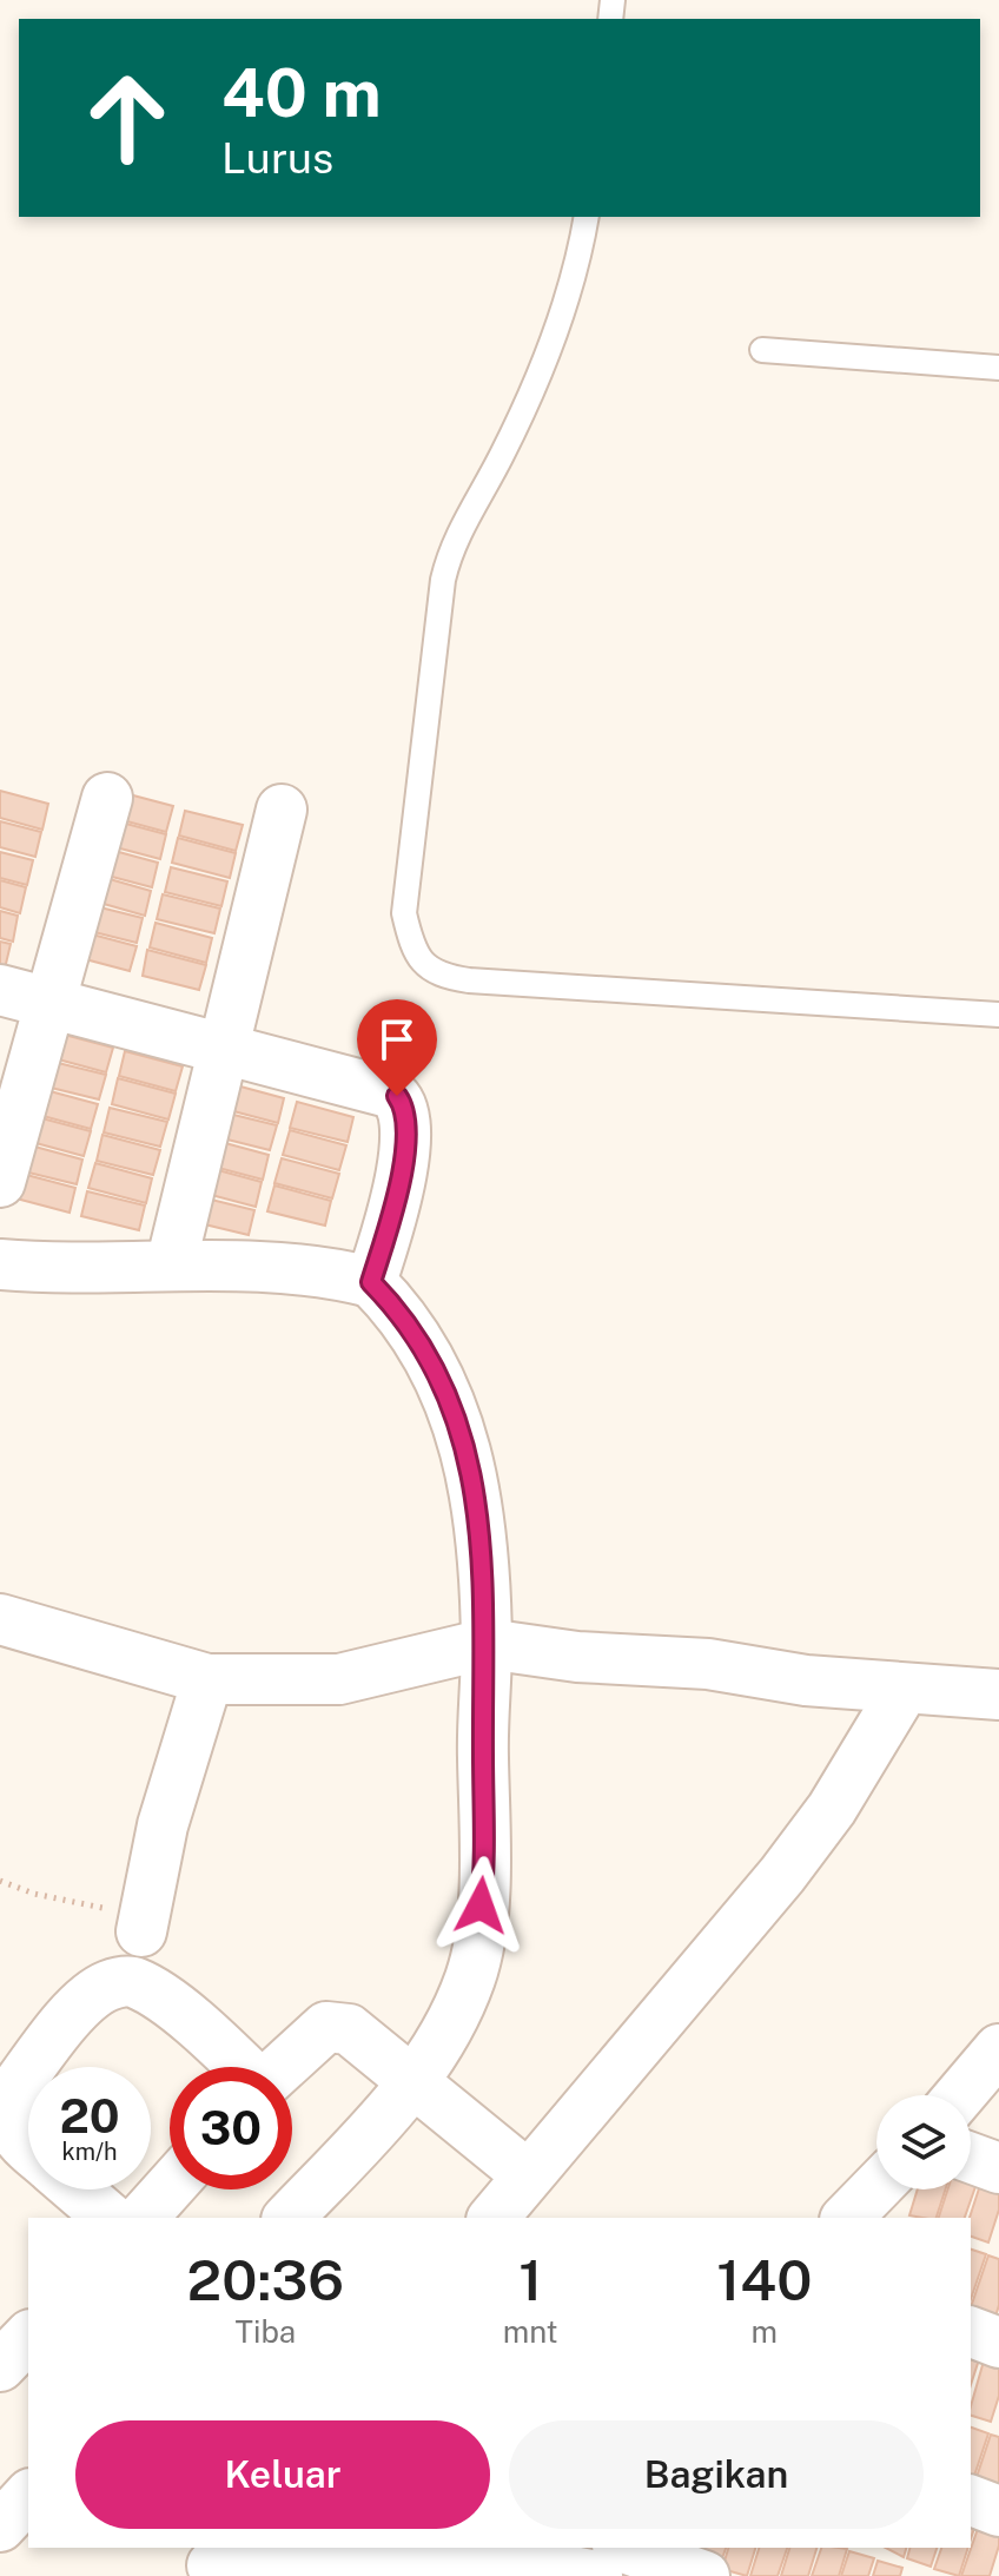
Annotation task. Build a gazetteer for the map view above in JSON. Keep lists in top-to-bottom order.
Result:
{
  "page": {
    "turn": ["40 m", "Lurus"],
    "speed": "20 km/h",
    "limit": "30",
    "eta": [
      "20:36",
      "Tiba",
      "1",
      "mnt",
      "140",
      "m"
    ],
    "buttons": ["Keluar", "Bagikan"]
  }
}
